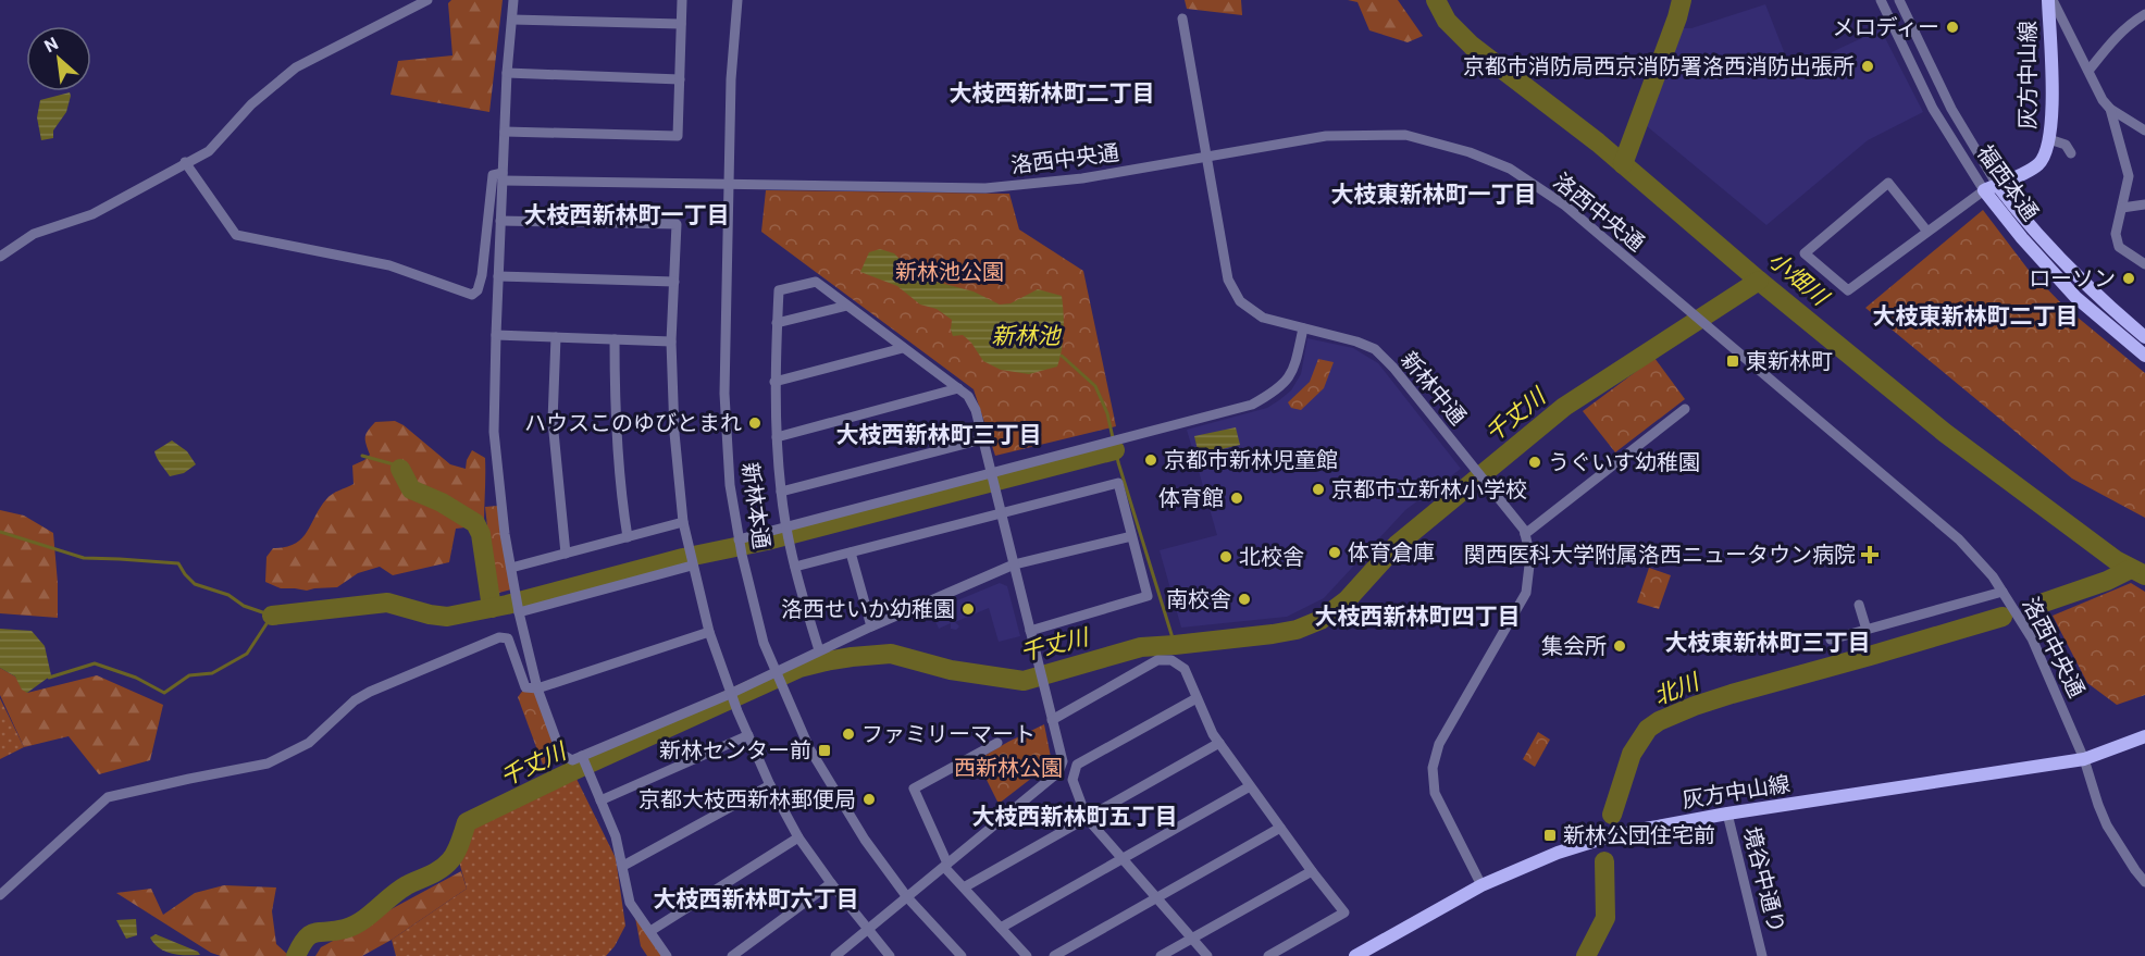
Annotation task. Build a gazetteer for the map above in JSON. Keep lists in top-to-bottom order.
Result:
{
  "streets": {
    "main road": ["灰方中山線", "福西本通"],
    "street": [
      "洛西中央通",
      "新林中通",
      "新林本通",
      "境谷中通り"
    ]
  },
  "crossings": [
    ["灰方中山線", "洛西中央通"],
    ["灰方中山線", "福西本通"],
    ["灰方中山線", "新林中通"],
    ["灰方中山線", "境谷中通り"],
    ["洛西中央通", "新林中通"],
    ["洛西中央通", "新林本通"]
  ],
  "districts": [
    "大枝西新林町二丁目",
    "大枝東新林町一丁目",
    "大枝西新林町一丁目",
    "大枝東新林町二丁目",
    "大枝西新林町三丁目",
    "大枝西新林町四丁目",
    "大枝東新林町三丁目",
    "大枝西新林町五丁目",
    "大枝西新林町六丁目"
  ],
  "water": [
    "小畑川",
    "新林池",
    "千丈川",
    "北川"
  ],
  "parks": ["新林池公園", "西新林公園"],
  "places": {
    "other": [
      "メロディー",
      "京都市消防局西京消防署洛西消防出張所",
      "ローソン",
      "ハウスこのゆびとまれ",
      "京都市新林児童館",
      "うぐいす幼稚園",
      "京都市立新林小学校",
      "体育館",
      "体育倉庫",
      "北校舎",
      "南校舎",
      "洛西せいか幼稚園",
      "集会所",
      "ファミリーマート",
      "京都大枝西新林郵便局"
    ],
    "transit": ["東新林町", "新林センター前", "新林公団住宅前"],
    "health": ["関西医科大学附属洛西ニュータウン病院"]
  },
  "north": "top left"
}
